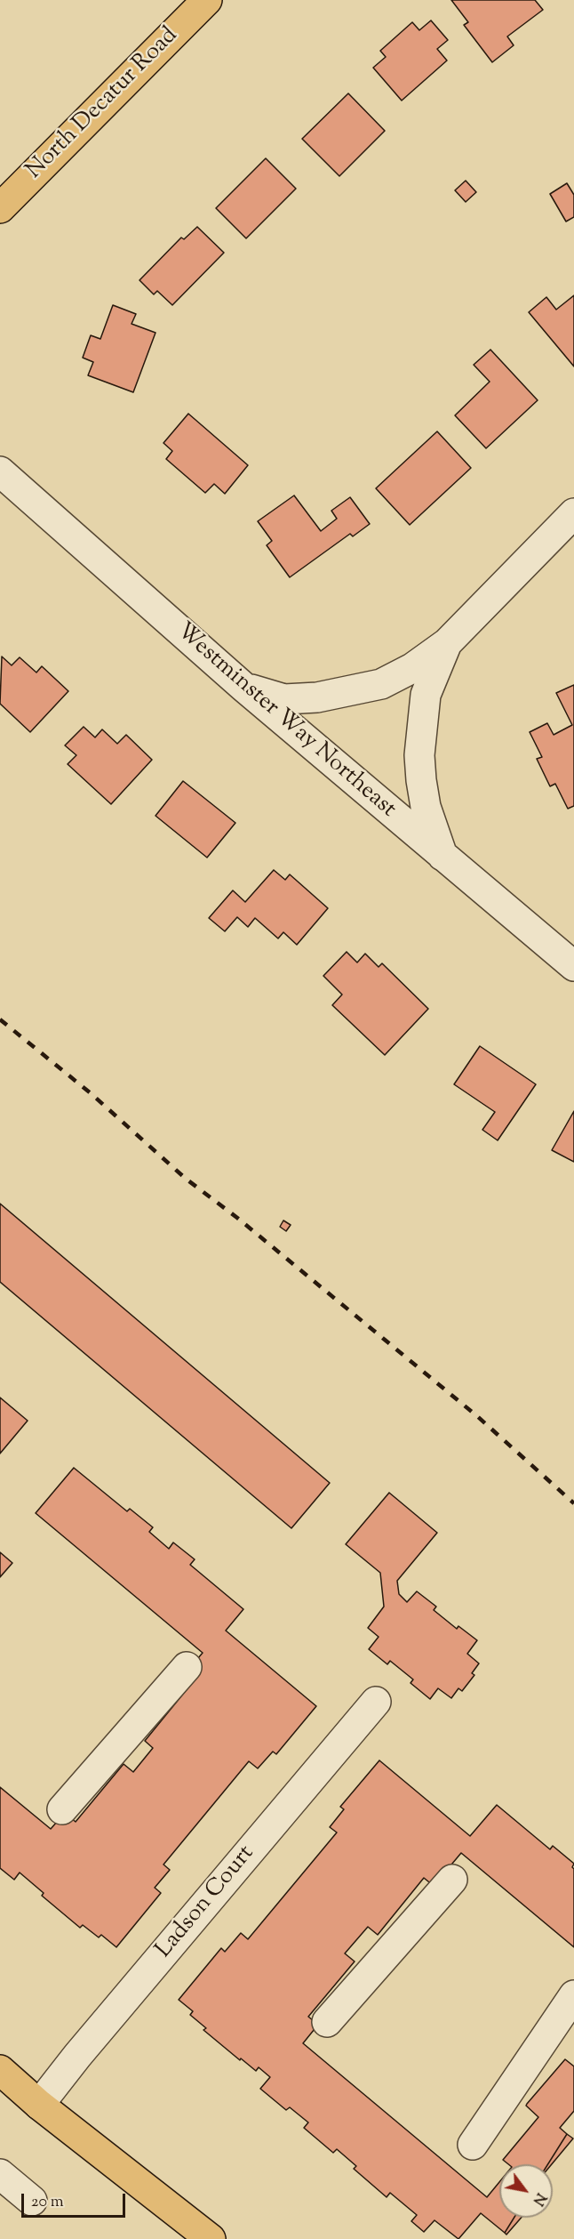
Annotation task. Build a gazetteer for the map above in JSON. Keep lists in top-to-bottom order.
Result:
{
  "streets": {
    "main road": ["North Decatur Road"],
    "street": ["Westminster Way Northeast", "Ladson Court"]
  },
  "scale_bar": "20 m",
  "north": "bottom right"
}
